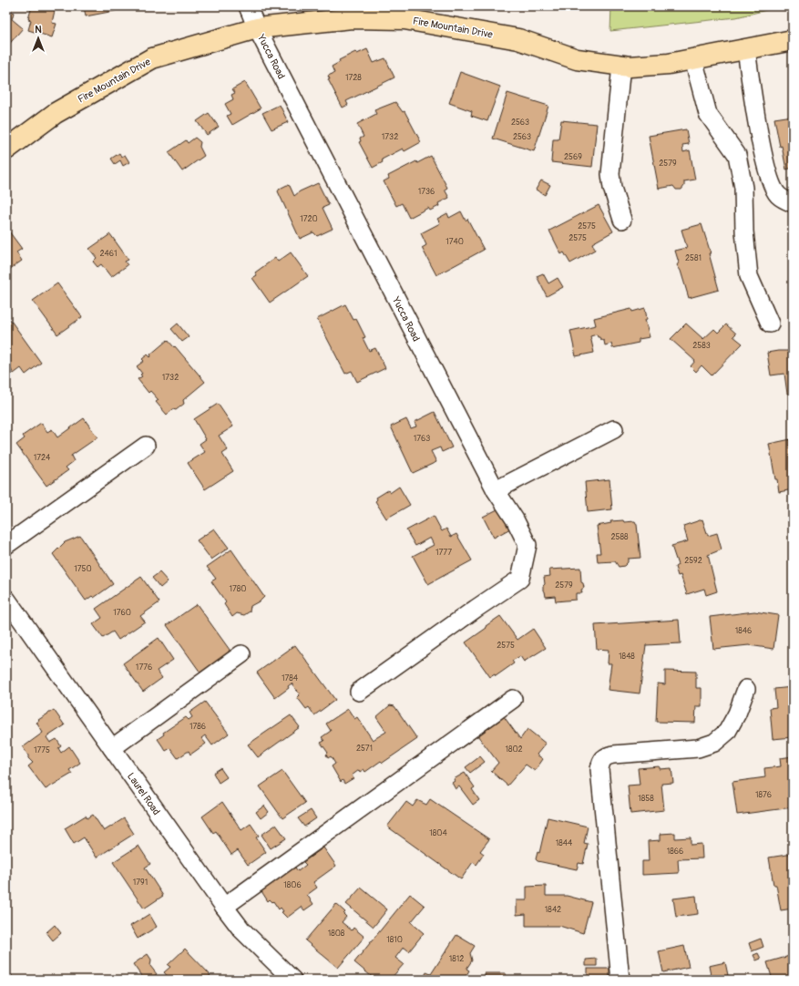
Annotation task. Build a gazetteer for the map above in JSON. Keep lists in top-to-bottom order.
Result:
{
  "streets": {
    "main road": ["Fire Mountain Drive"],
    "street": ["Yucca Road", "Laurel Road"]
  },
  "crossings": [
    ["Fire Mountain Drive", "Yucca Road"]
  ],
  "house_numbers": [
    "1728",
    "2563",
    "1732",
    "2563",
    "2569",
    "2579",
    "1736",
    "1720",
    "2575",
    "2575",
    "1740",
    "2461",
    "2581",
    "2583",
    "1732",
    "1763",
    "1724",
    "2588",
    "1777",
    "2592",
    "1750",
    "2579",
    "1780",
    "1760",
    "1846",
    "2575",
    "1848",
    "1776",
    "1784",
    "1786",
    "2571",
    "1802",
    "1775",
    "1876",
    "1858",
    "1804",
    "1844",
    "1866",
    "1791",
    "1806",
    "1842",
    "1808",
    "1810",
    "1812"
  ],
  "north": "top"
}
